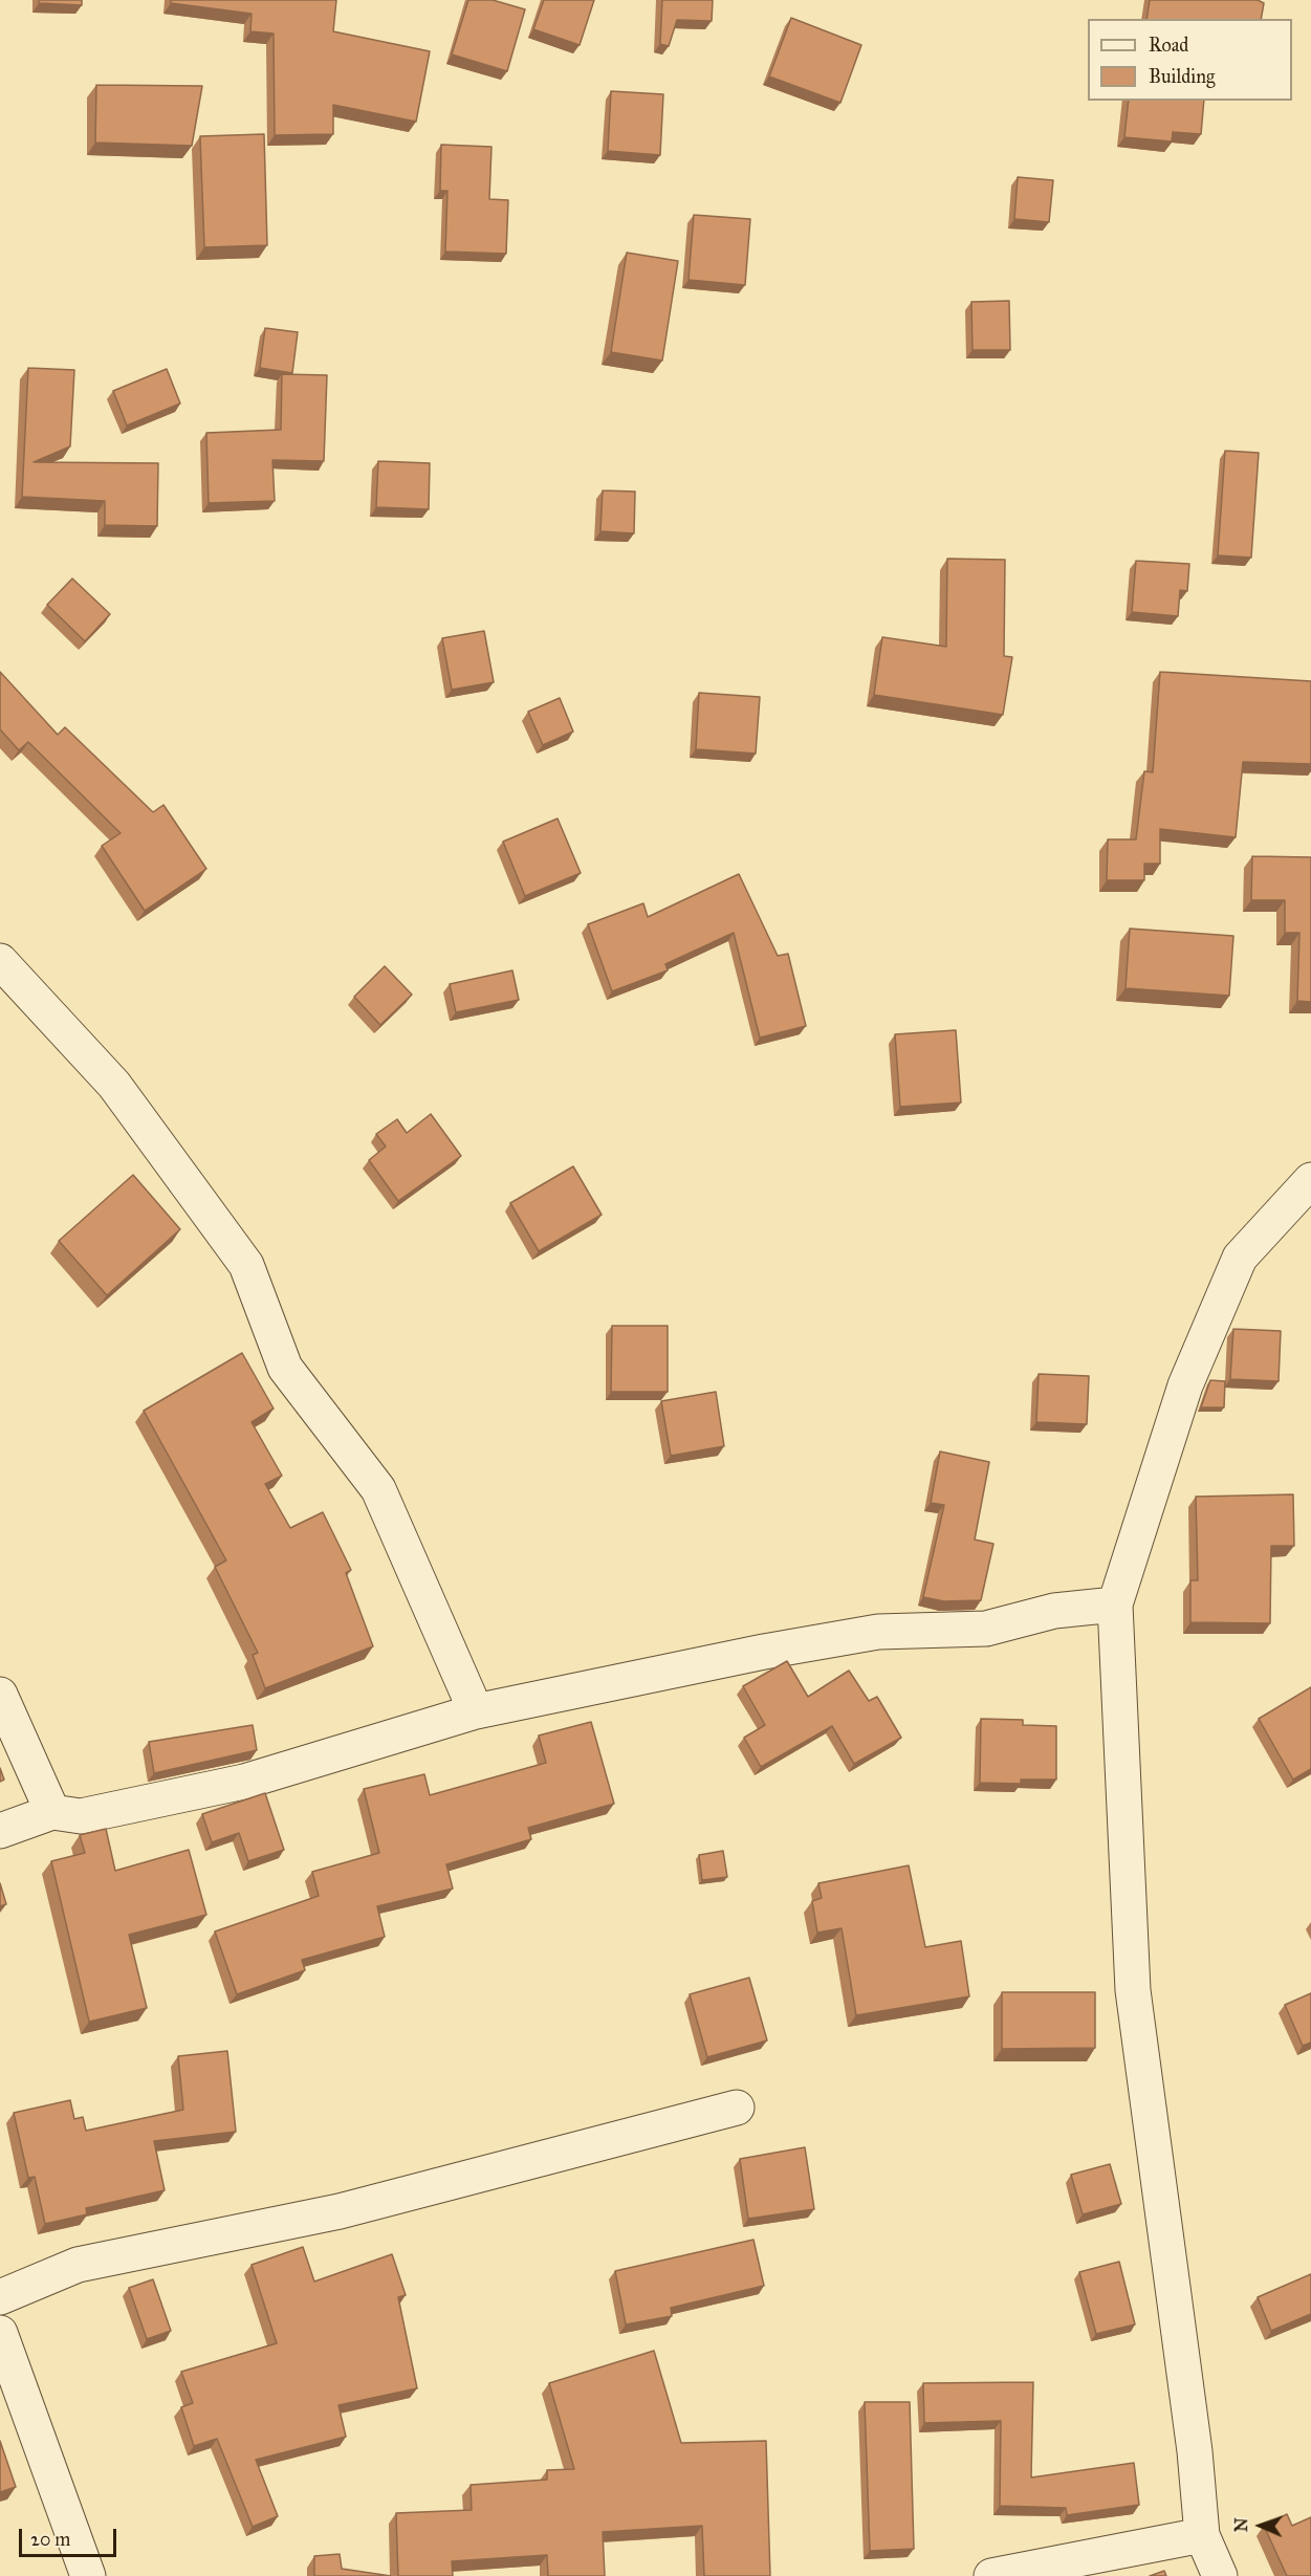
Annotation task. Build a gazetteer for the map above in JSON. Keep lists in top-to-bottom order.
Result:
{
  "legend": ["Road", "Building"],
  "scale_bar": "20 m",
  "north": "left"
}
